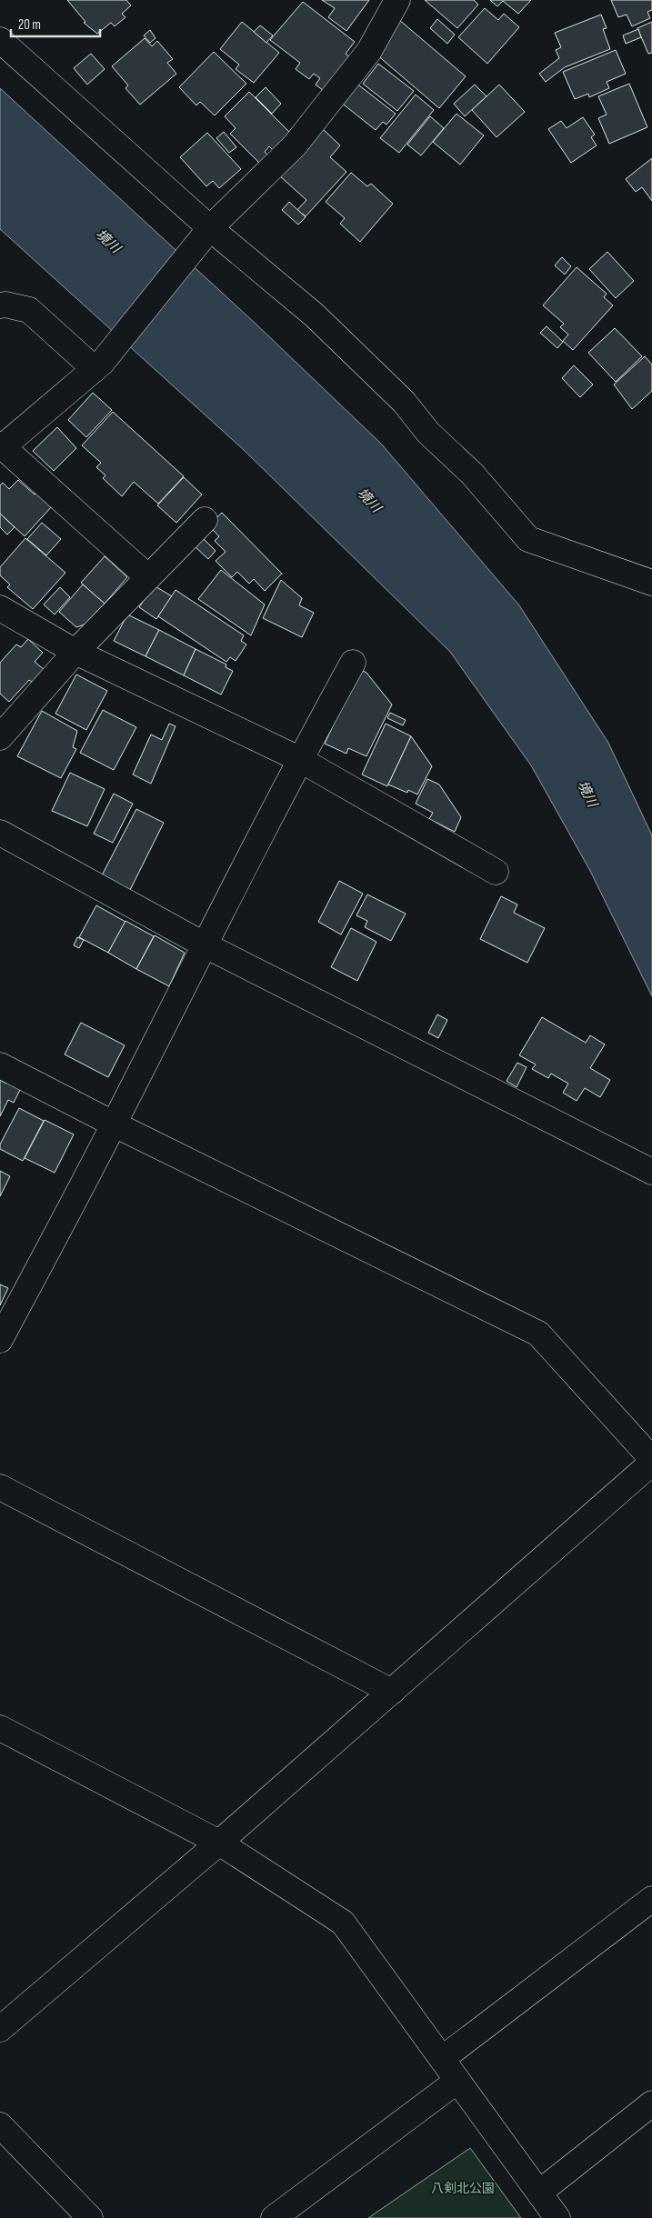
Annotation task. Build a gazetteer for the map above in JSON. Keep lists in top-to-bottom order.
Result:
{
  "water": ["境川"],
  "parks": ["八剣北公園"],
  "scale_bar": "20 m"
}
